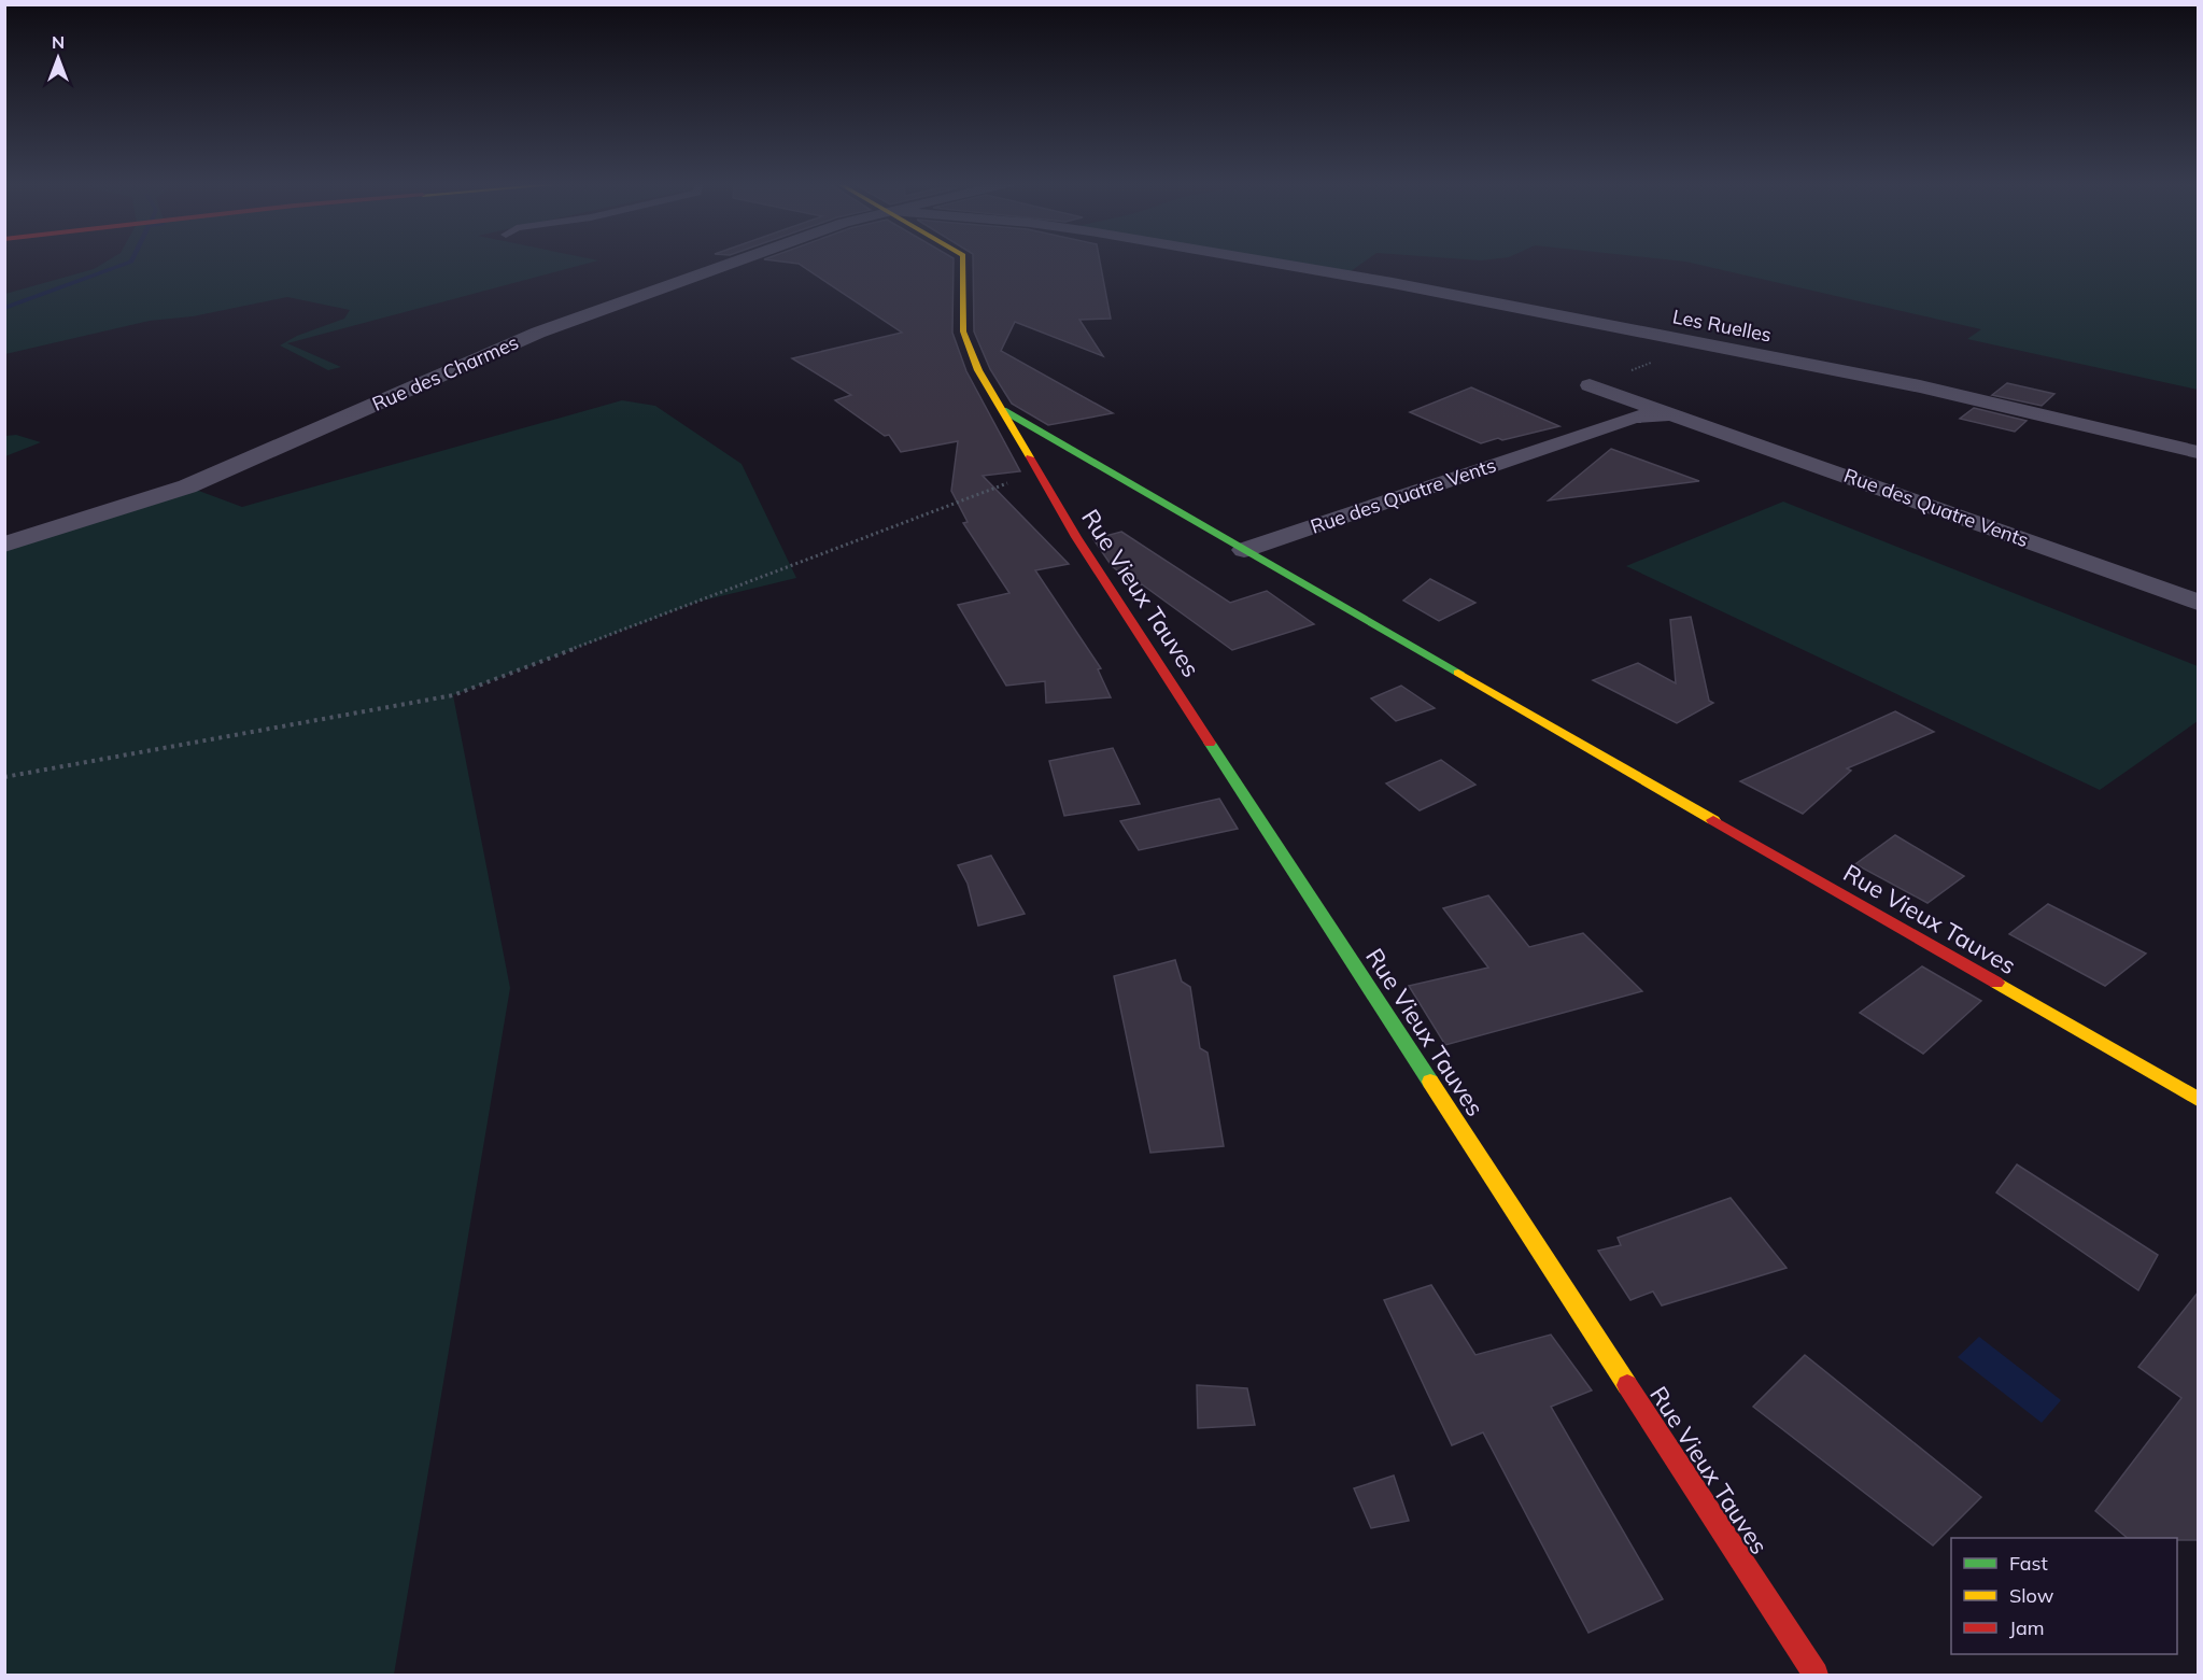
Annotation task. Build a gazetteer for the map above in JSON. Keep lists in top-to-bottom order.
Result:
{
  "streets": {
    "street": [
      "Les Ruelles",
      "Rue des Charmes",
      "Rue des Quatre Vents",
      "Rue Vieux Tauves"
    ]
  },
  "crossings": [
    ["Rue des Quatre Vents", "Rue Vieux Tauves"]
  ],
  "legend": ["Fast", "Slow", "Jam"],
  "north": "top"
}
